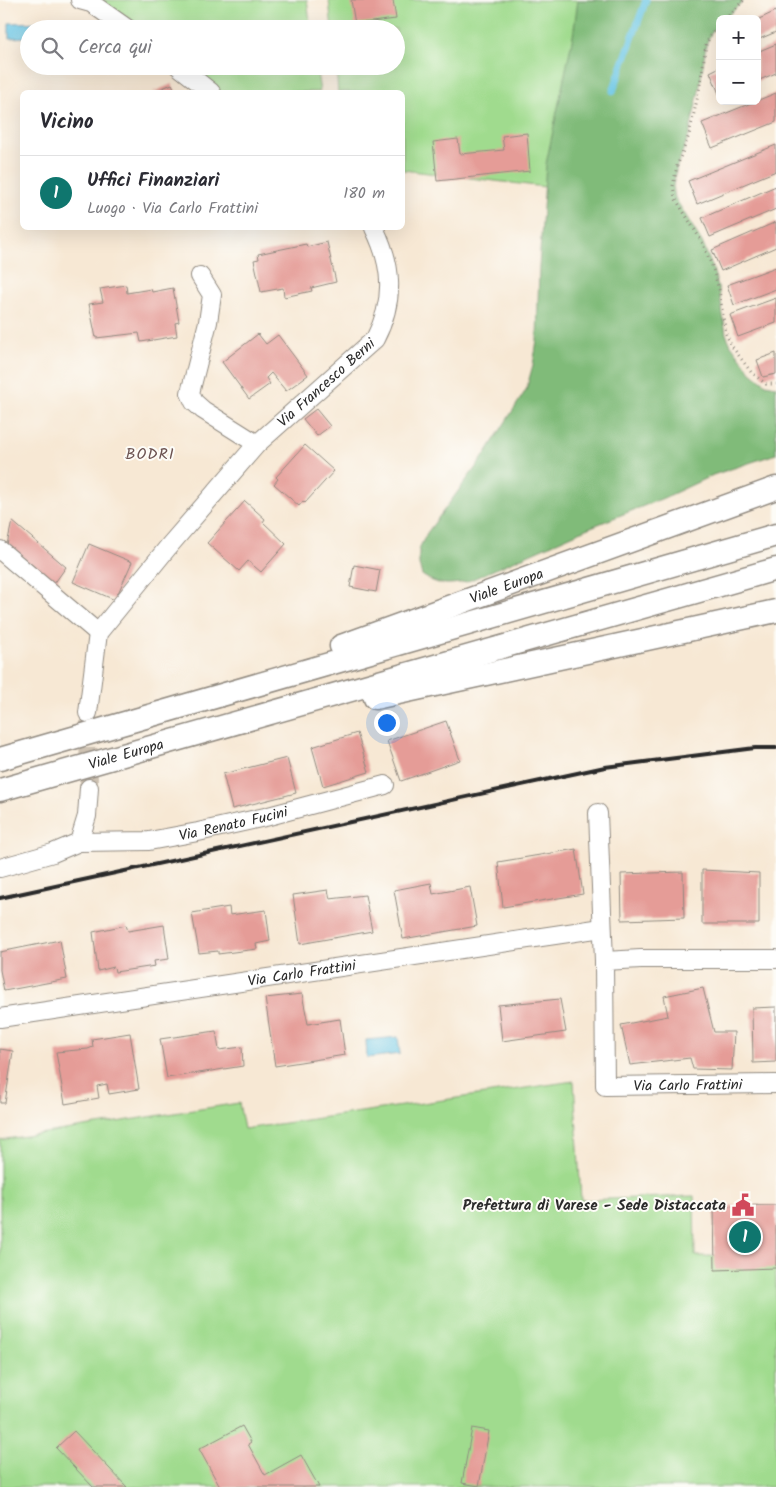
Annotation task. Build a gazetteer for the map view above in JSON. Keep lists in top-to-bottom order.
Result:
{
  "streets": {
    "street": [
      "Via Francesco Berni",
      "Viale Europa",
      "Via Renato Fucini",
      "Via Carlo Frattini"
    ]
  },
  "districts": ["BODRI"],
  "places": {
    "public building": ["Prefettura di Varese - Sede Distaccata"]
  },
  "page": {
    "map_buttons": ["+", "−"],
    "search": "Cerca qui",
    "heading": "Vicino",
    "list": [
      {
        "mark": "1",
        "name": "Uffici Finanziari",
        "note": "Luogo · Via Carlo Frattini",
        "value": "180 m"
      }
    ],
    "pins": "1"
  }
}
